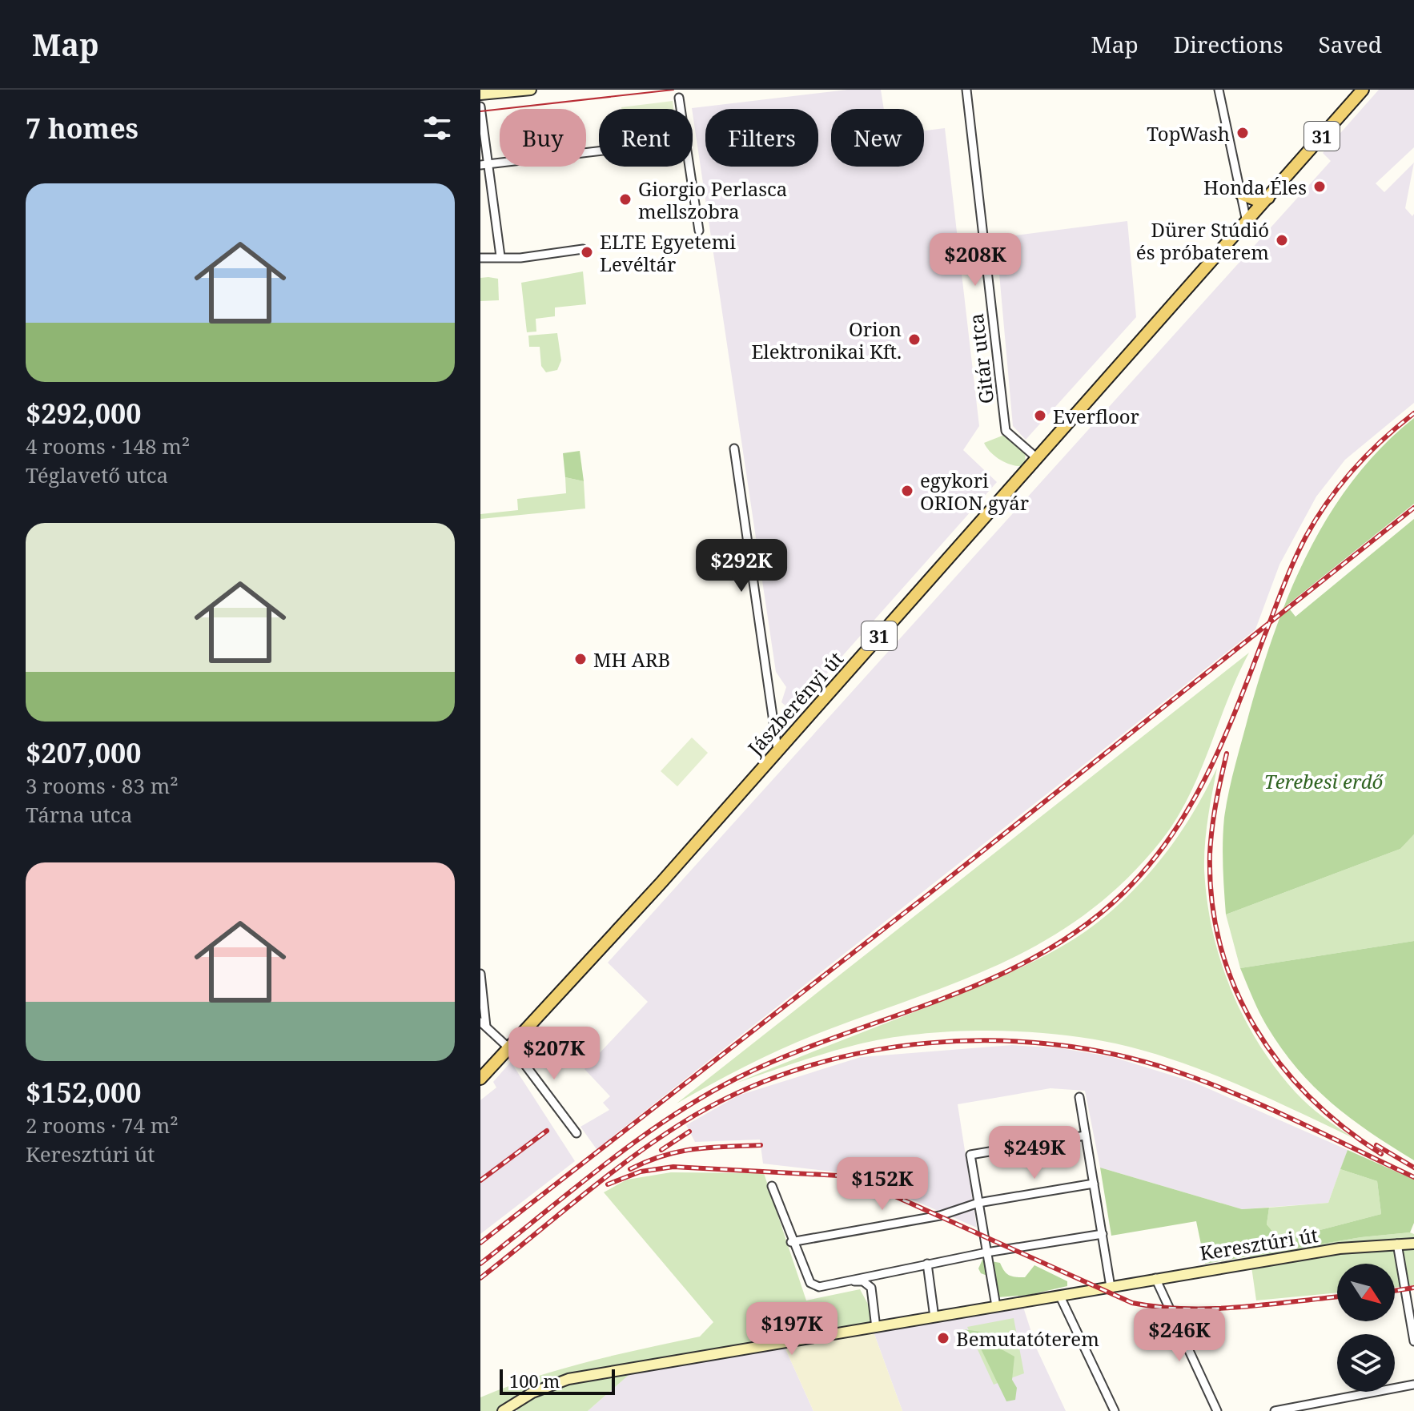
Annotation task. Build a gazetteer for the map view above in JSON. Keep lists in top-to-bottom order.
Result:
{
  "streets": {
    "main road": ["31", "Jászberényi út", "Keresztúri út"],
    "street": ["Gitár utca"]
  },
  "crossings": [
    ["Gitár utca", "Jászberényi út"]
  ],
  "parks": ["Terebesi erdő"],
  "places": [
    "TopWash",
    "Honda Éles",
    "Giorgio Perlasca mellszobra",
    "Dürer Stúdió és próbaterem",
    "ELTE Egyetemi Levéltár",
    "Orion Elektronikai Kft.",
    "Everfloor",
    "egykori ORION gyár",
    "MH ARB",
    "Bemutatóterem"
  ],
  "scale_bar": "100 m",
  "north": "bottom right",
  "page": {
    "header": "Map",
    "nav": ["Map", "Directions", "Saved"],
    "heading": "7 homes",
    "chip": [
      "Buy",
      "Rent",
      "Filters",
      "New"
    ],
    "list": [
      {
        "name": "$292,000",
        "note": "4 rooms · 148 m² · Téglavető utca"
      },
      {
        "name": "$207,000",
        "note": "3 rooms · 83 m² · Tárna utca"
      },
      {
        "name": "$152,000",
        "note": "2 rooms · 74 m² · Keresztúri út"
      }
    ],
    "price": [
      "$208K",
      "$292K",
      "$207K",
      "$249K",
      "$152K",
      "$197K",
      "$246K"
    ],
    "scale": "100 m"
  }
}
